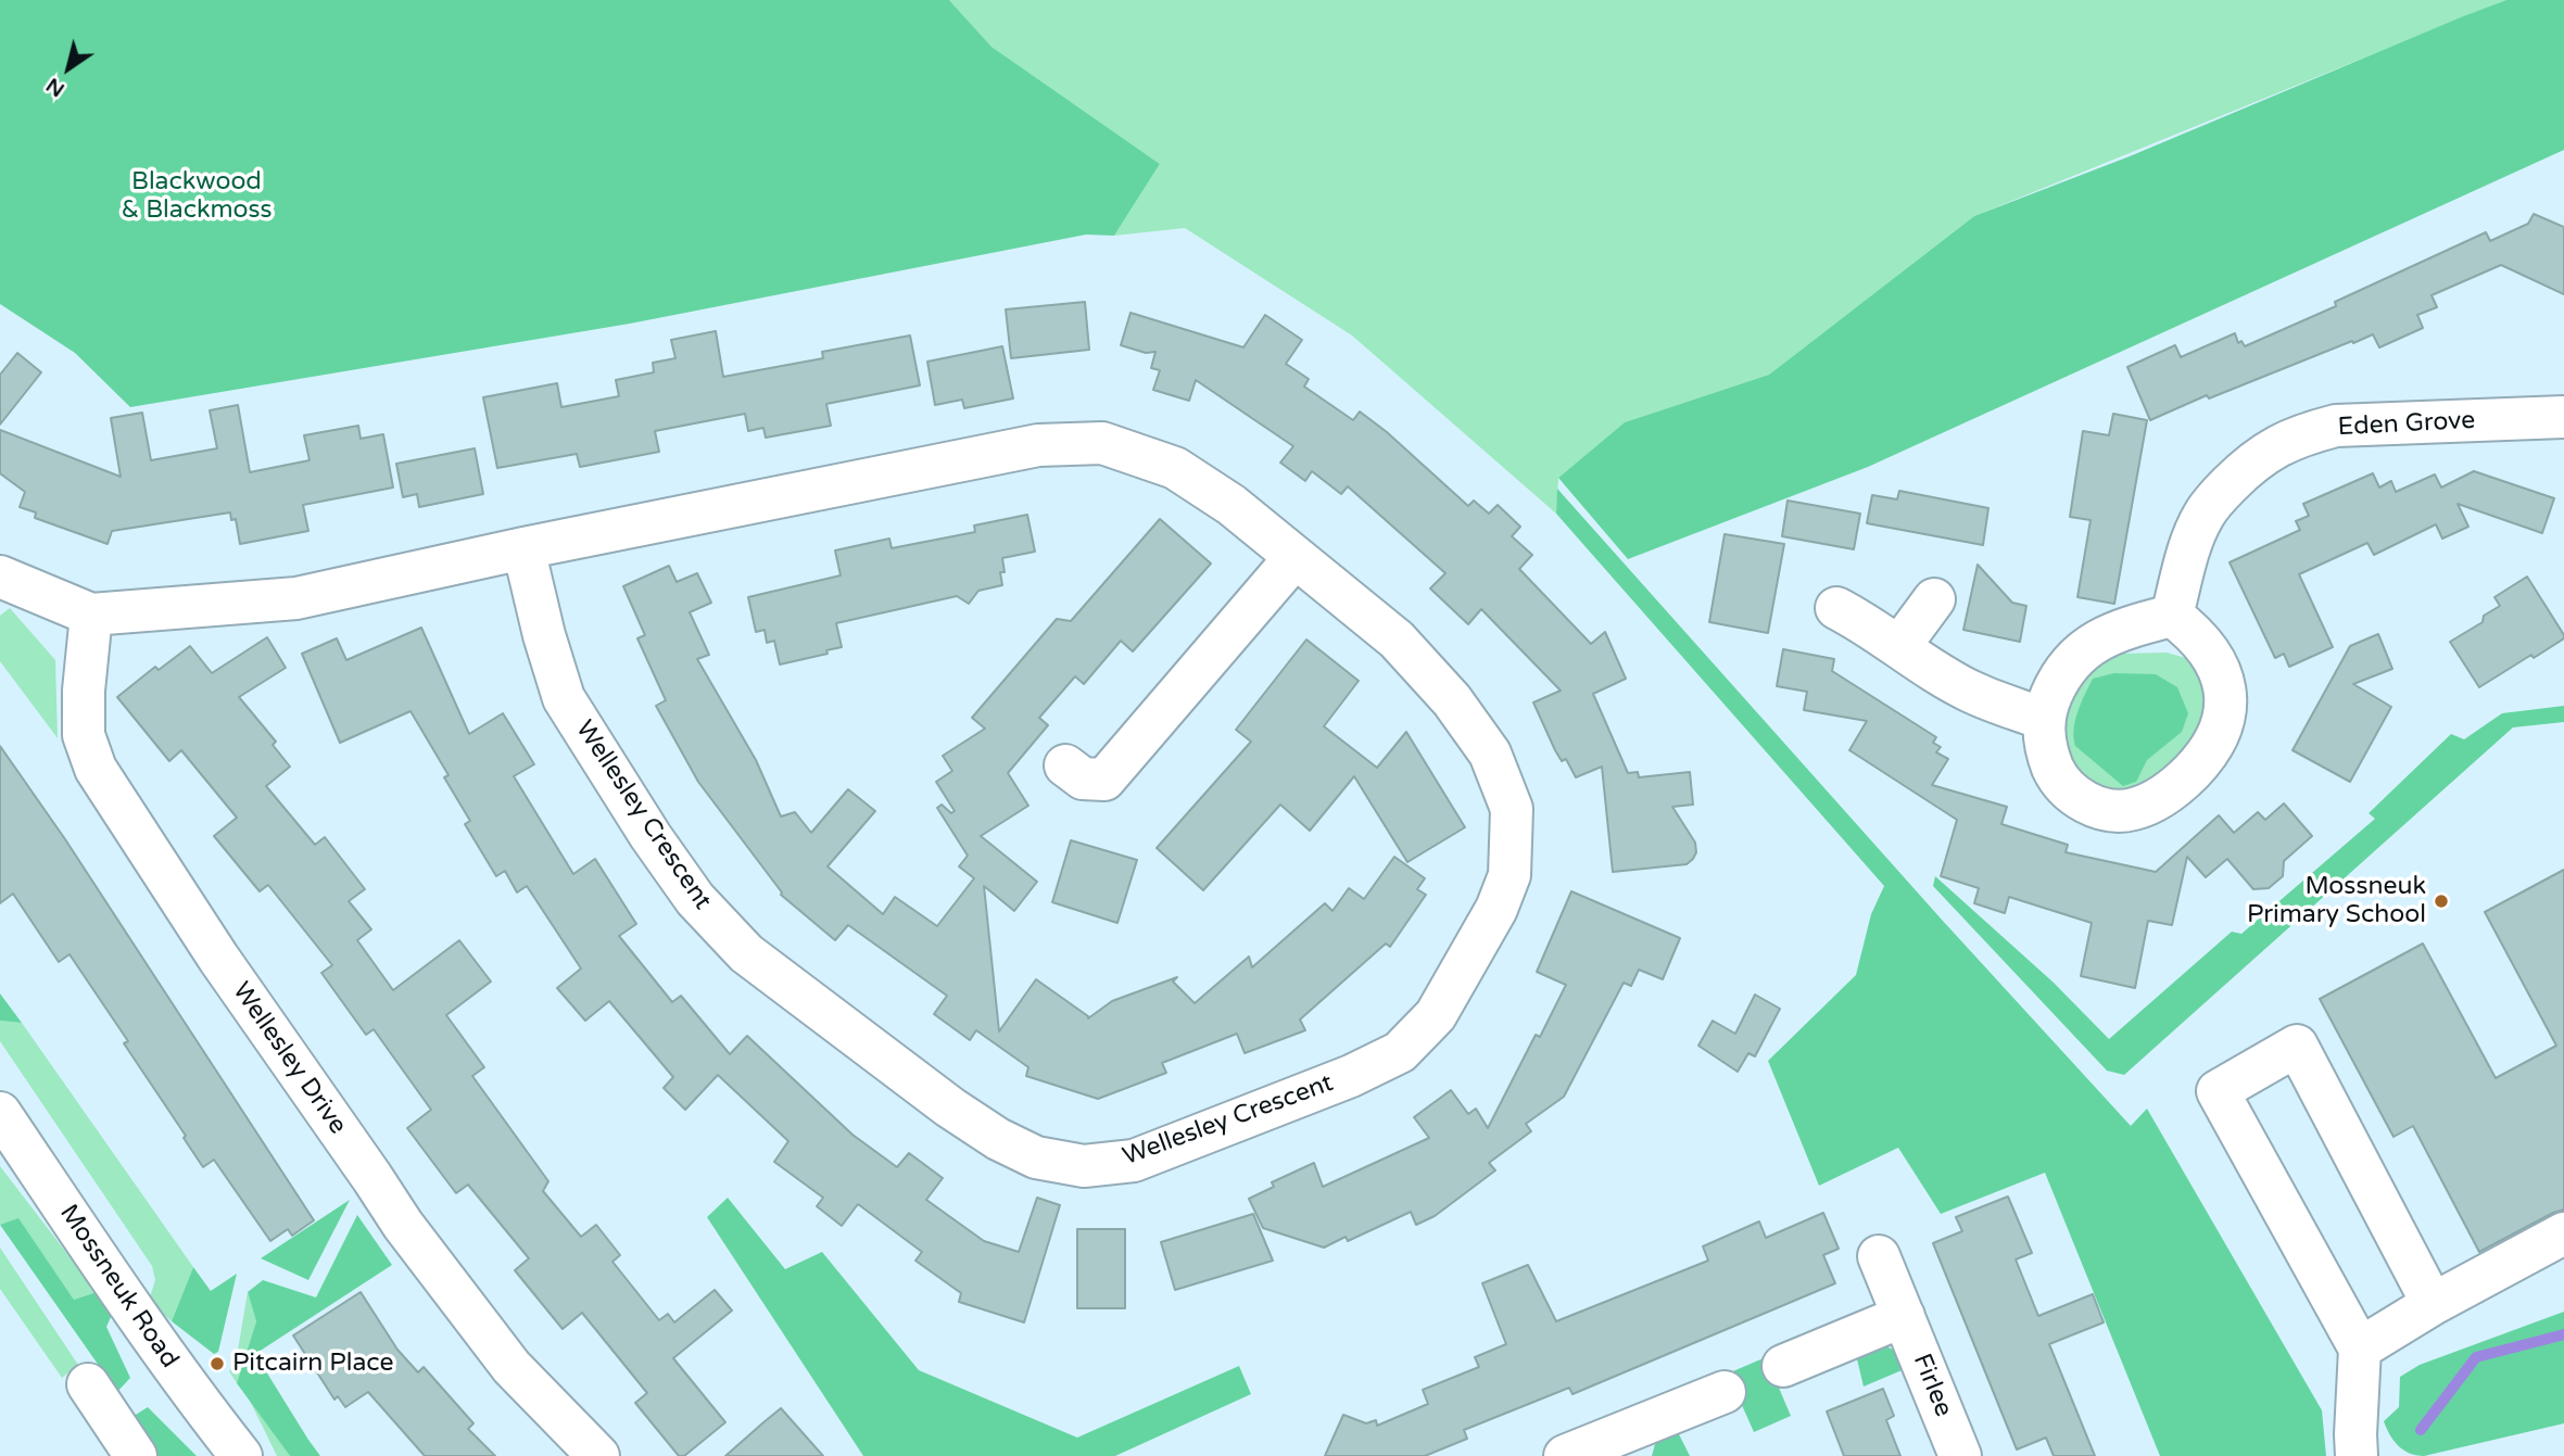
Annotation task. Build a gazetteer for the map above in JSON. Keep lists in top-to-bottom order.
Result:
{
  "streets": {
    "street": [
      "Eden Grove",
      "Wellesley Crescent",
      "Wellesley Drive",
      "Mossneuk Road",
      "Firlee"
    ]
  },
  "crossings": [
    ["Wellesley Crescent", "Wellesley Drive"]
  ],
  "parks": ["Blackwood & Blackmoss"],
  "places": ["Mossneuk Primary School", "Pitcairn Place"],
  "north": "bottom left"
}
